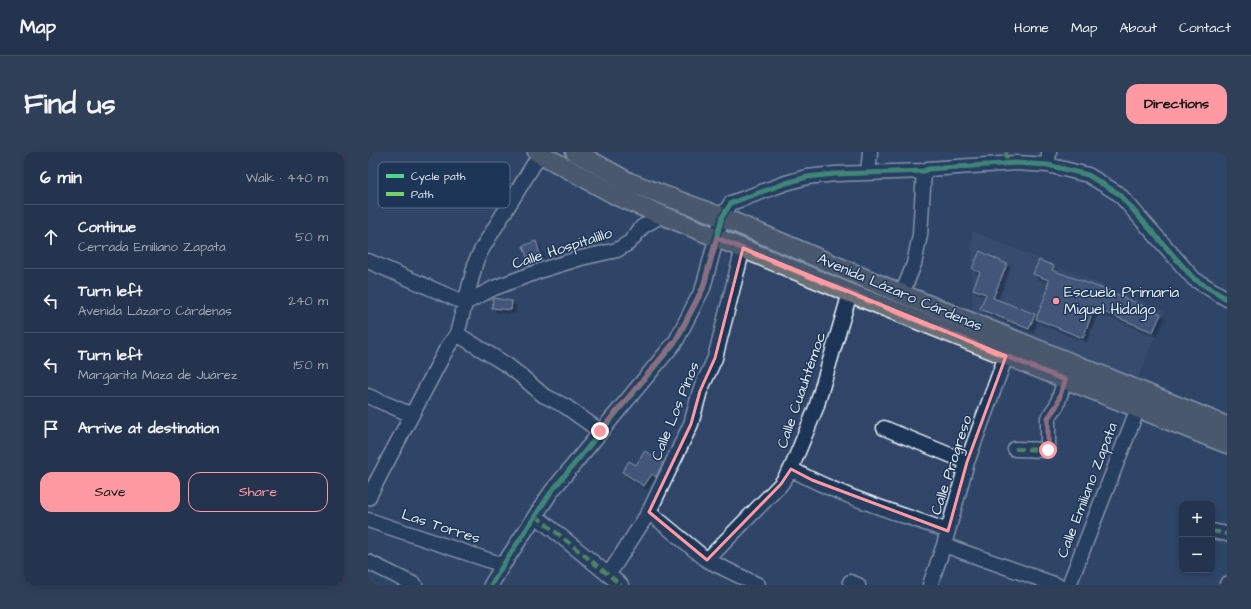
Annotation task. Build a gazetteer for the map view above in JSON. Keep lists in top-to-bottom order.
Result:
{
  "streets": {
    "main road": ["Avenida Lázaro Cárdenas"],
    "street": [
      "Calle Hospitalillo",
      "Calle Cuauhtémoc",
      "Calle Los Pinos",
      "Calle Progreso",
      "Calle Emiliano Zapata",
      "Las Torres"
    ]
  },
  "crossings": [
    ["Calle Hospitalillo", "Avenida Lázaro Cárdenas"],
    ["Avenida Lázaro Cárdenas", "Calle Cuauhtémoc"],
    ["Avenida Lázaro Cárdenas", "Calle Los Pinos"],
    ["Avenida Lázaro Cárdenas", "Calle Progreso"],
    ["Avenida Lázaro Cárdenas", "Calle Emiliano Zapata"]
  ],
  "places": ["Escuela Primaria Miguel Hidalgo"],
  "legend": ["Cycle path", "Path"],
  "page": {
    "header": "Map",
    "nav": [
      "Home",
      "Map",
      "About",
      "Contact"
    ],
    "buttons": [
      "Directions",
      ["Save", "Share"]
    ],
    "title": "Find us",
    "heading": ["6 min", "Walk · 440 m"],
    "list": [
      ["Continue", "Cerrada Emiliano Zapata", "50 m"],
      ["Turn left", "Avenida Lázaro Cárdenas", "240 m"],
      ["Turn left", "Margarita Maza de Juárez", "150 m"],
      "Arrive at destination"
    ],
    "map_buttons": ["+", "−"]
  }
}
